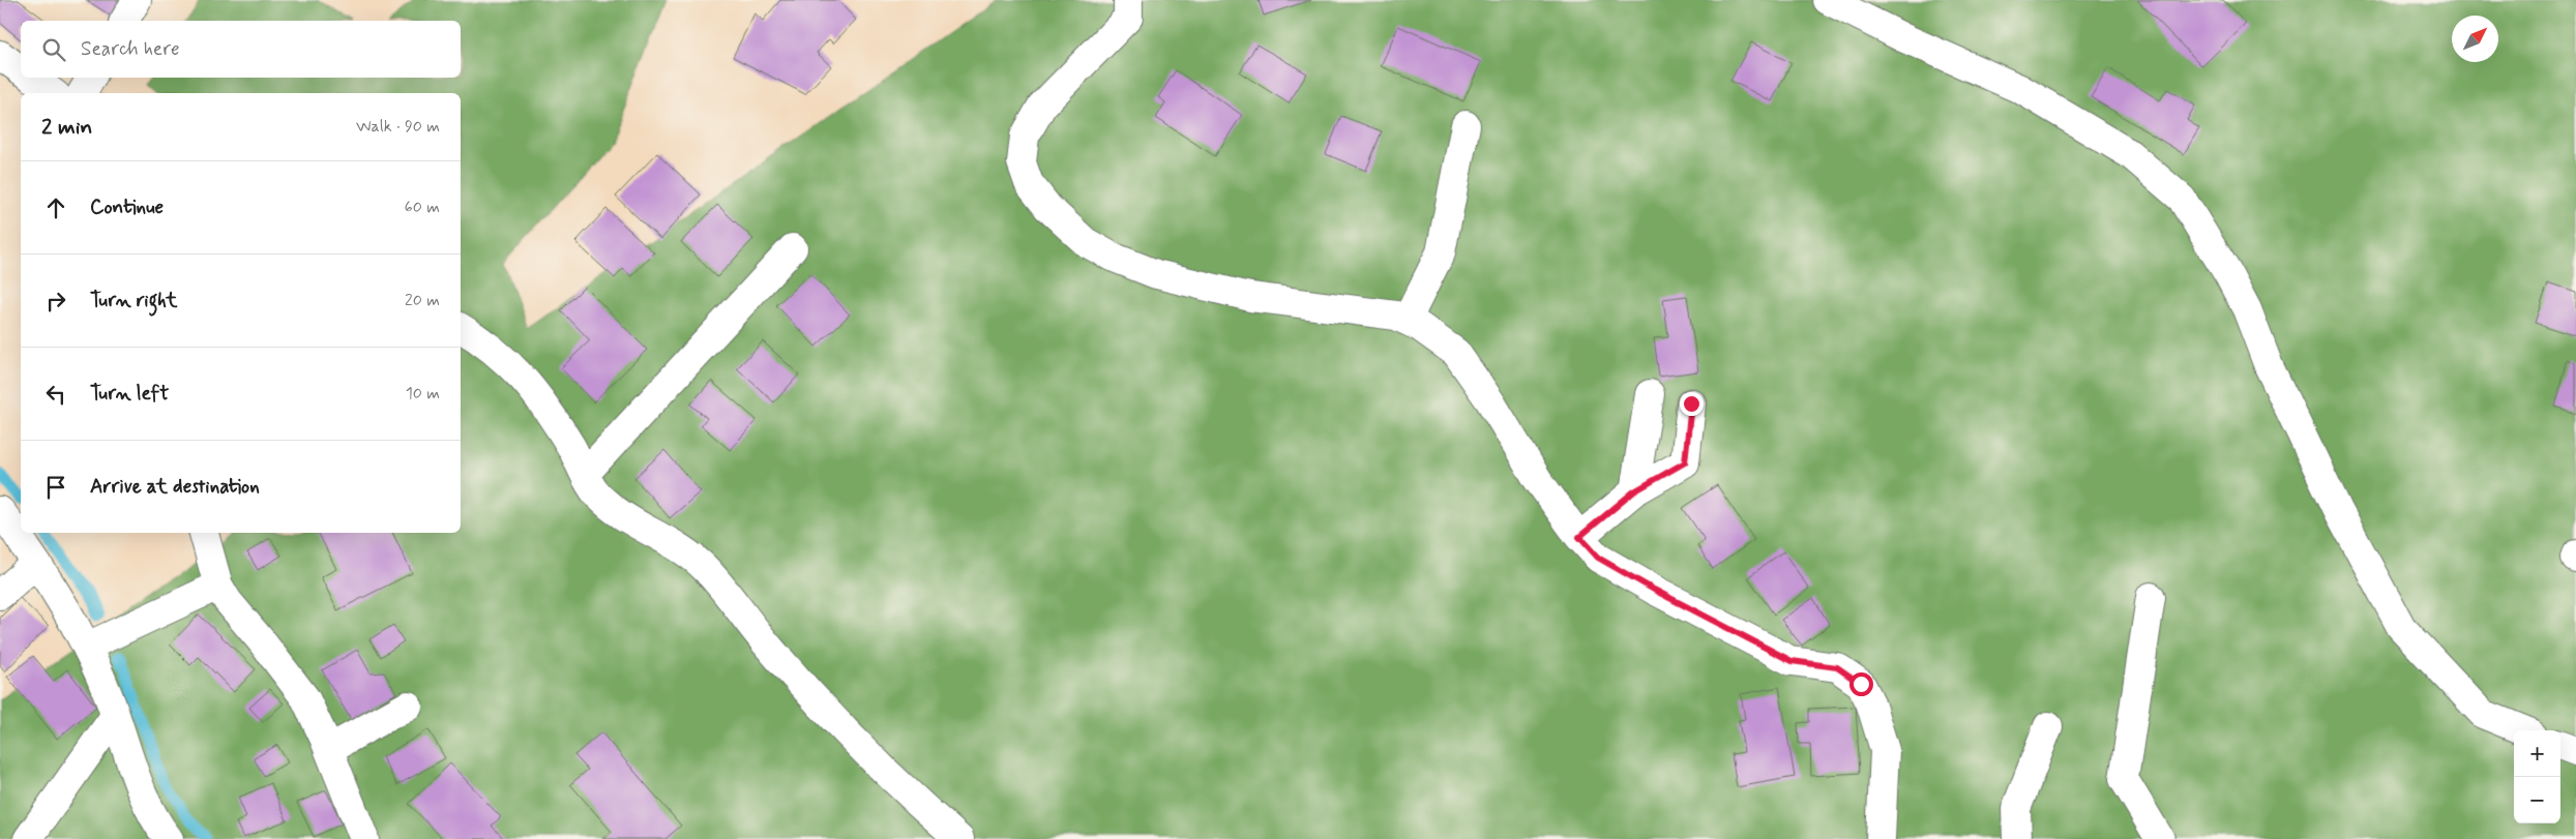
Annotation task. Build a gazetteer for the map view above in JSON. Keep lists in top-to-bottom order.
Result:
{
  "north": "top right",
  "page": {
    "search": "Search here",
    "heading": ["2 min", "Walk · 90 m"],
    "list": [
      ["Continue", "60 m"],
      ["Turn right", "20 m"],
      ["Turn left", "10 m"],
      "Arrive at destination"
    ],
    "map_buttons": ["+", "−"]
  }
}
